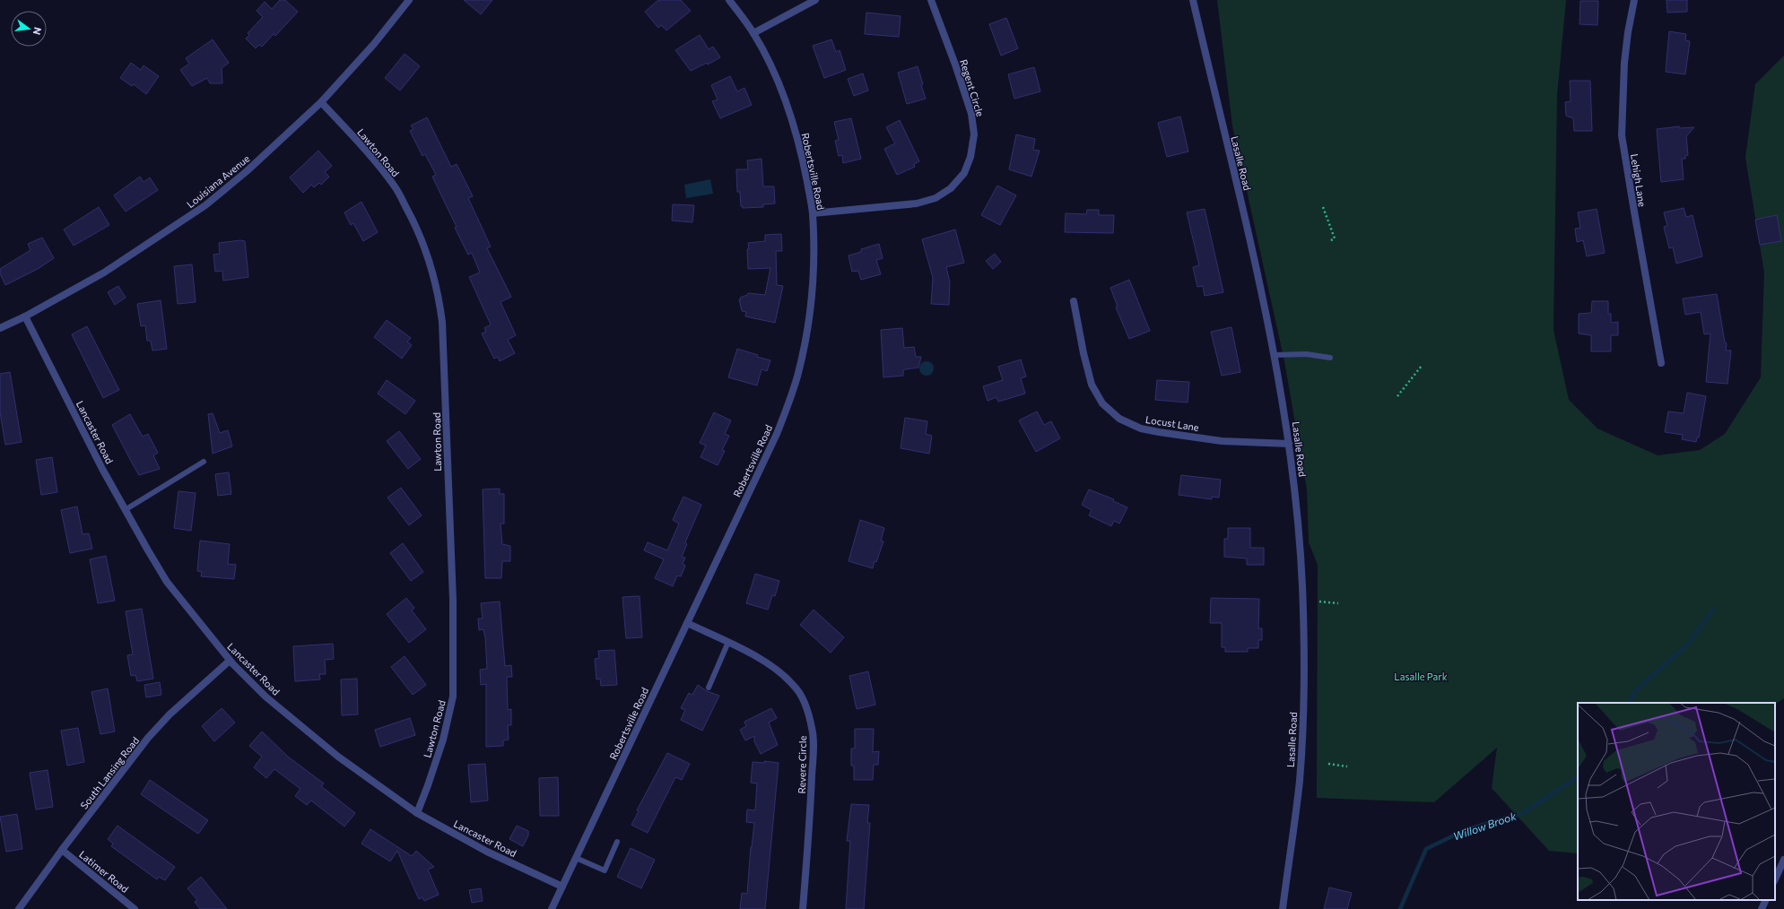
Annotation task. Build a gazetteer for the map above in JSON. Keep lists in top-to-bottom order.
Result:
{
  "streets": {
    "street": [
      "Regent Circle",
      "Lawton Road",
      "Lasalle Road",
      "Robertsville Road",
      "Lehigh Lane",
      "Louisiana Avenue",
      "Locust Lane",
      "Lancaster Road",
      "Revere Circle",
      "South Lansing Road",
      "Latimer Road"
    ]
  },
  "crossings": [
    ["Regent Circle", "Robertsville Road"],
    ["Lawton Road", "Louisiana Avenue"],
    ["Lawton Road", "Lancaster Road"],
    ["Lasalle Road", "Locust Lane"],
    ["Robertsville Road", "Lancaster Road"],
    ["Robertsville Road", "Revere Circle"],
    ["Louisiana Avenue", "Lancaster Road"],
    ["Lancaster Road", "South Lansing Road"],
    ["South Lansing Road", "Latimer Road"]
  ],
  "water": ["Willow Brook"],
  "parks": ["Lasalle Park"],
  "north": "right"
}
